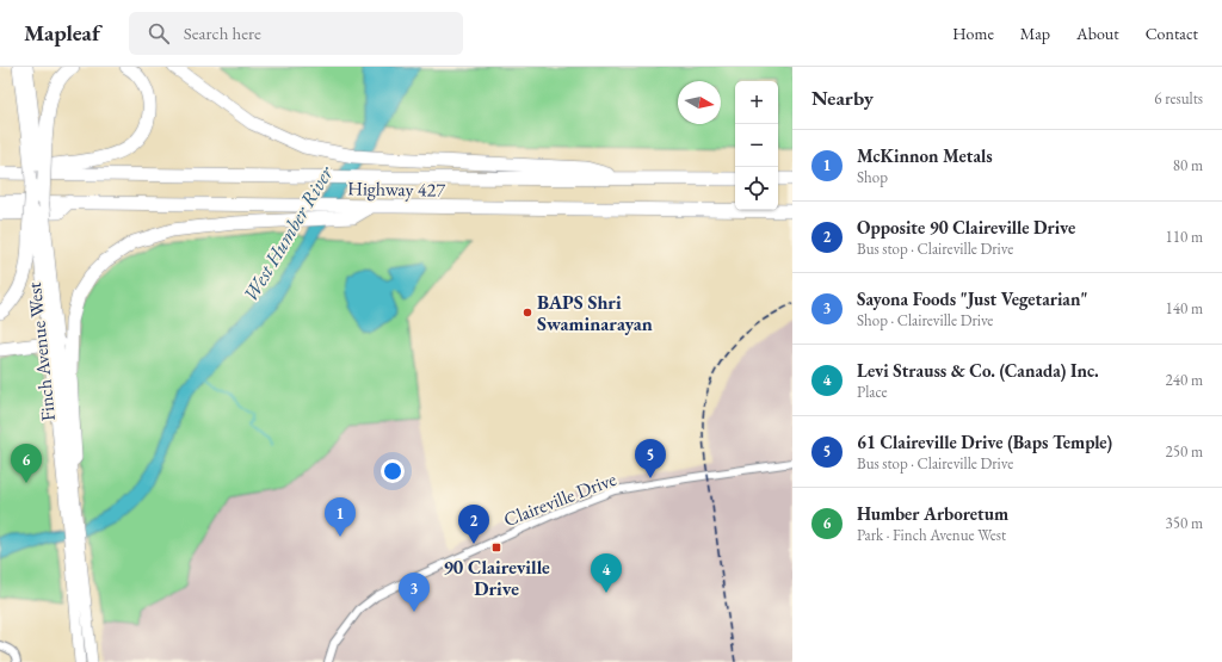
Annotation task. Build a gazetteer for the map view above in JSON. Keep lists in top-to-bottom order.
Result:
{
  "streets": {
    "highway": ["Highway 427"],
    "main road": ["Finch Avenue West"],
    "street": ["Claireville Drive"]
  },
  "water": ["West Humber River"],
  "places": {
    "other": ["BAPS Shri Swaminarayan"],
    "transit": ["90 Claireville Drive"]
  },
  "north": "right",
  "page": {
    "header": "Mapleaf",
    "search": "Search here",
    "nav": [
      "Home",
      "Map",
      "About",
      "Contact"
    ],
    "heading": ["Nearby", "6 results"],
    "map_buttons": ["+", "−"],
    "list": [
      {
        "mark": "1",
        "name": "McKinnon Metals",
        "note": "Shop",
        "value": "80 m"
      },
      {
        "mark": "2",
        "name": "Opposite 90 Claireville Drive",
        "note": "Bus stop · Claireville Drive",
        "value": "110 m"
      },
      {
        "mark": "3",
        "name": "Sayona Foods \"Just Vegetarian\"",
        "note": "Shop · Claireville Drive",
        "value": "140 m"
      },
      {
        "mark": "4",
        "name": "Levi Strauss & Co. (Canada) Inc.",
        "note": "Place",
        "value": "240 m"
      },
      {
        "mark": "5",
        "name": "61 Claireville Drive (Baps Temple)",
        "note": "Bus stop · Claireville Drive",
        "value": "250 m"
      },
      {
        "mark": "6",
        "name": "Humber Arboretum",
        "note": "Park · Finch Avenue West",
        "value": "350 m"
      }
    ],
    "pins": [
      "5",
      "6",
      "1",
      "2",
      "4",
      "3"
    ]
  }
}
